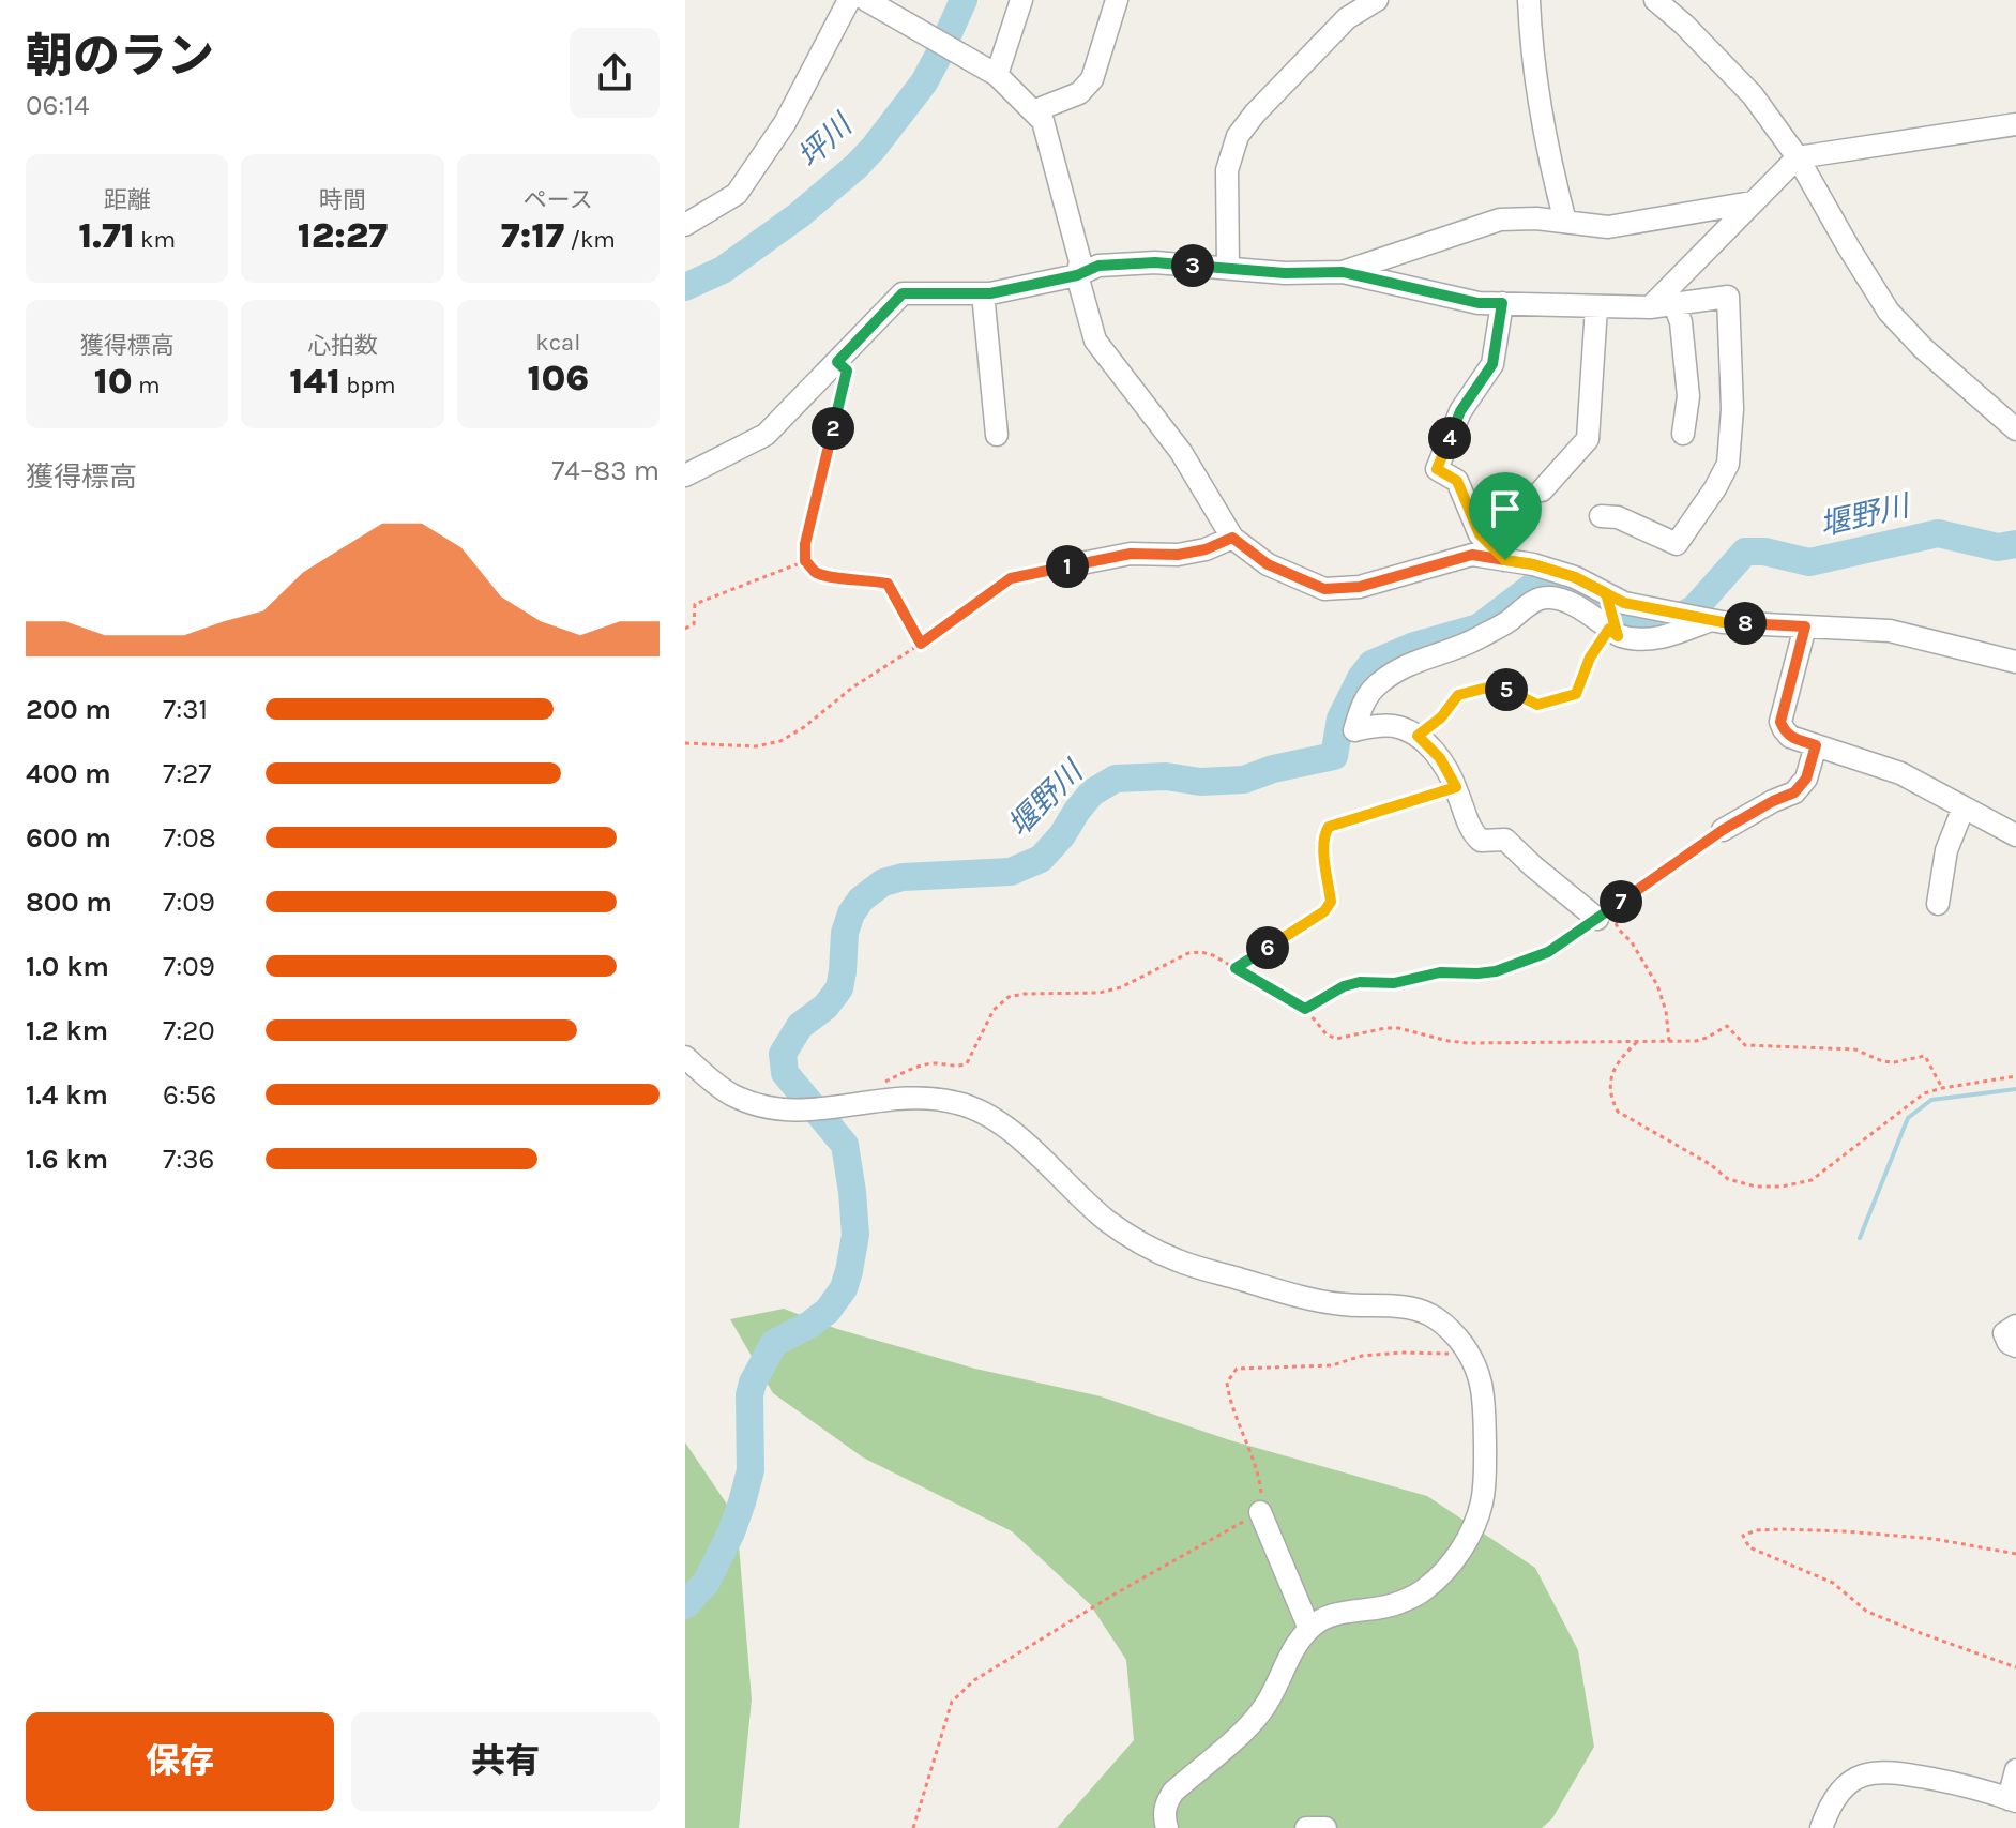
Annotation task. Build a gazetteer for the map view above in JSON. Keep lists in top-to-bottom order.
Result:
{
  "water": ["坪川", "堰野川"],
  "page": {
    "heading": ["朝のラン", "06:14"],
    "stats": [
      ["距離", "1.71 km"],
      ["時間", "12:27"],
      ["ペース", "7:17 /km"],
      ["獲得標高", "10 m"],
      ["心拍数", "141 bpm"],
      ["kcal", "106"]
    ],
    "pins": [
      "3",
      "2",
      "4",
      "1",
      "8",
      "5",
      "7",
      "6"
    ],
    "chart": ["獲得標高", "74–83 m"],
    "list": [
      {
        "name": "200 m",
        "note": "7:31"
      },
      {
        "name": "400 m",
        "note": "7:27"
      },
      {
        "name": "600 m",
        "note": "7:08"
      },
      {
        "name": "800 m",
        "note": "7:09"
      },
      {
        "name": "1.0 km",
        "note": "7:09"
      },
      {
        "name": "1.2 km",
        "note": "7:20"
      },
      {
        "name": "1.4 km",
        "note": "6:56"
      },
      {
        "name": "1.6 km",
        "note": "7:36"
      }
    ],
    "buttons": ["保存", "共有"]
  }
}
